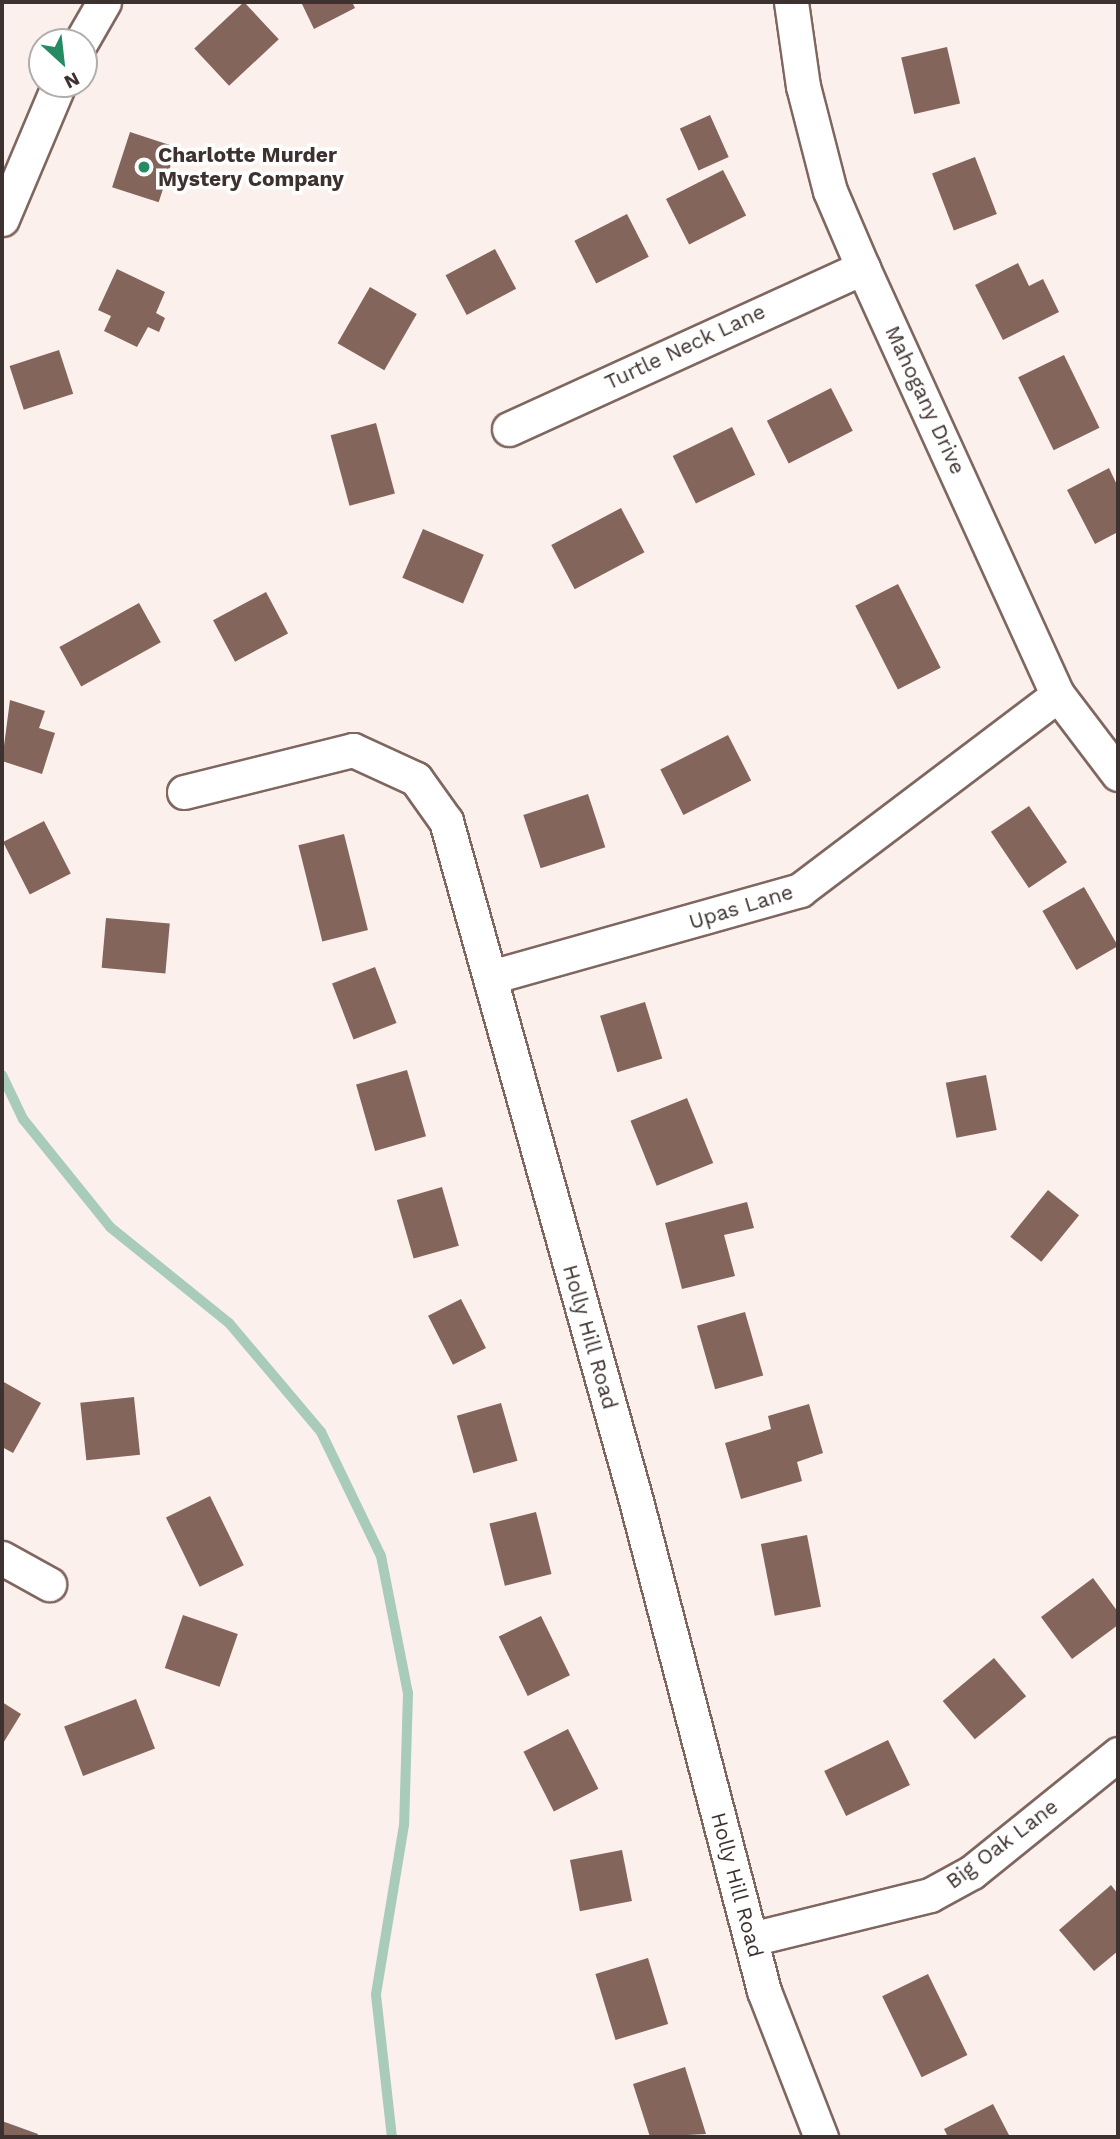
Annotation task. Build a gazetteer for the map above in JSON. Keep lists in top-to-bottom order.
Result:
{
  "streets": {
    "street": [
      "Turtle Neck Lane",
      "Mahogany Drive",
      "Upas Lane",
      "Holly Hill Road",
      "Big Oak Lane"
    ]
  },
  "crossings": [
    ["Turtle Neck Lane", "Mahogany Drive"],
    ["Mahogany Drive", "Upas Lane"],
    ["Upas Lane", "Holly Hill Road"],
    ["Holly Hill Road", "Big Oak Lane"]
  ],
  "places": ["Charlotte Murder Mystery Company"],
  "north": "bottom right"
}
